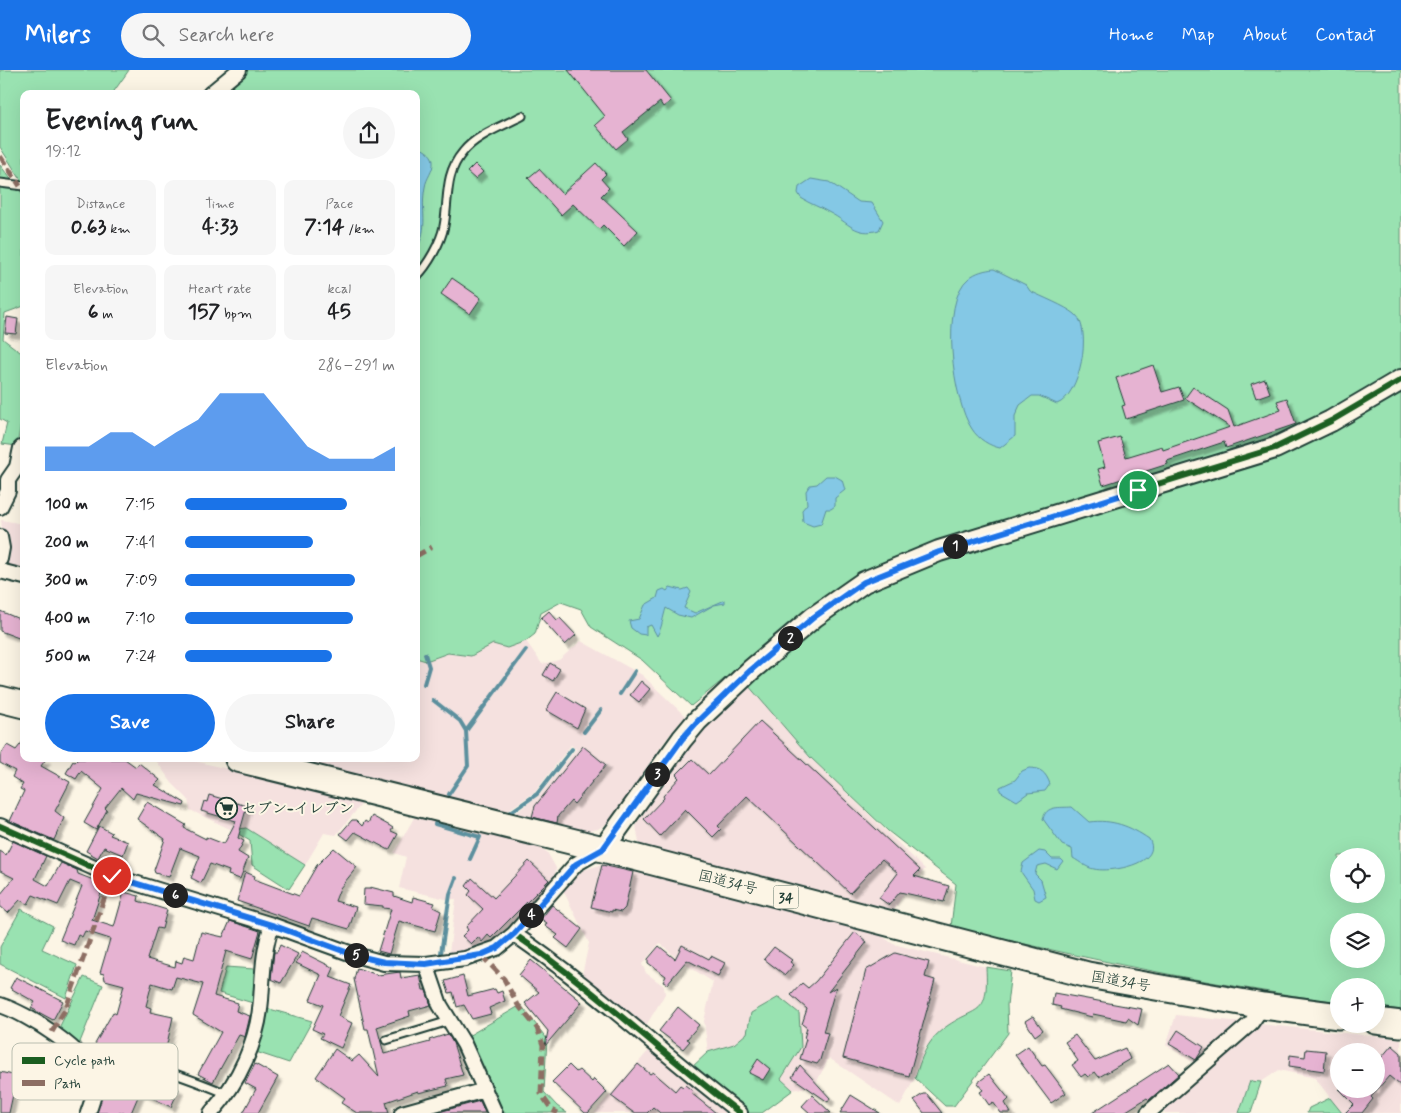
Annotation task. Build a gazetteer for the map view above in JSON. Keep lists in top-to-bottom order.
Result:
{
  "streets": {
    "highway": ["国道34号", "34"]
  },
  "places": {
    "supermarket": ["セブン-イレブン"]
  },
  "legend": ["Cycle path", "Path"],
  "page": {
    "header": "Milers",
    "search": "Search here",
    "nav": [
      "Home",
      "Map",
      "About",
      "Contact"
    ],
    "heading": ["Evening run", "19:12"],
    "stats": [
      ["Distance", "0.63 km"],
      ["Time", "4:33"],
      ["Pace", "7:14 /km"],
      ["Elevation", "6 m"],
      ["Heart rate", "157 bpm"],
      ["kcal", "45"]
    ],
    "chart": ["Elevation", "286–291 m"],
    "list": [
      {
        "name": "100 m",
        "note": "7:15"
      },
      {
        "name": "200 m",
        "note": "7:41"
      },
      {
        "name": "300 m",
        "note": "7:09"
      },
      {
        "name": "400 m",
        "note": "7:10"
      },
      {
        "name": "500 m",
        "note": "7:24"
      }
    ],
    "pins": [
      "1",
      "2",
      "3",
      "6",
      "4",
      "5"
    ],
    "buttons": ["Save", "Share"],
    "map_buttons": ["+", "−"]
  }
}
